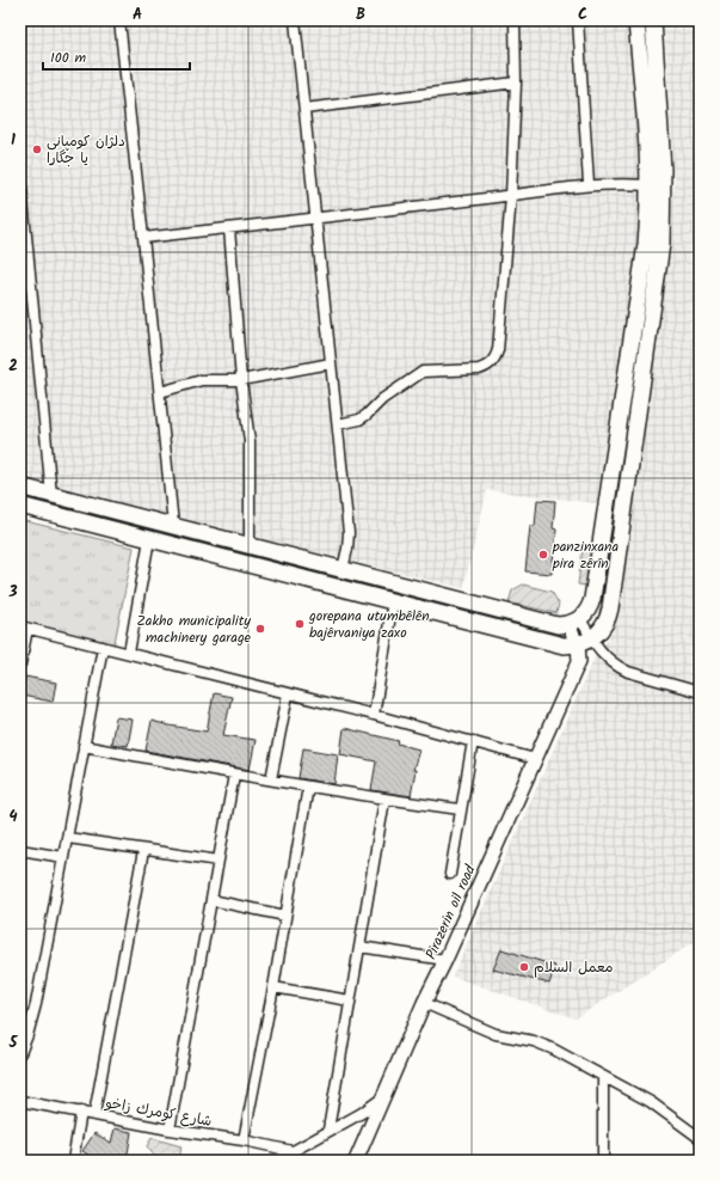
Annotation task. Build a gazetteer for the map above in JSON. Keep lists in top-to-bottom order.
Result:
{
  "streets": {
    "main road": ["Pirazerin oil road"],
    "street": ["شارع كومرك زاخو"]
  },
  "places": [
    "دلژان کومپانی یا جگارا",
    "panzinxana pira zêrîn",
    "gorepana utumbêlên bajêrvaniya zaxo",
    "Zakho municipality machinery garage",
    "معمل السلام"
  ],
  "scale_bar": "100 m",
  "grid": {
    "columns": ["A", "B", "C"],
    "rows": [
      "1",
      "2",
      "3",
      "4",
      "5"
    ]
  }
}
